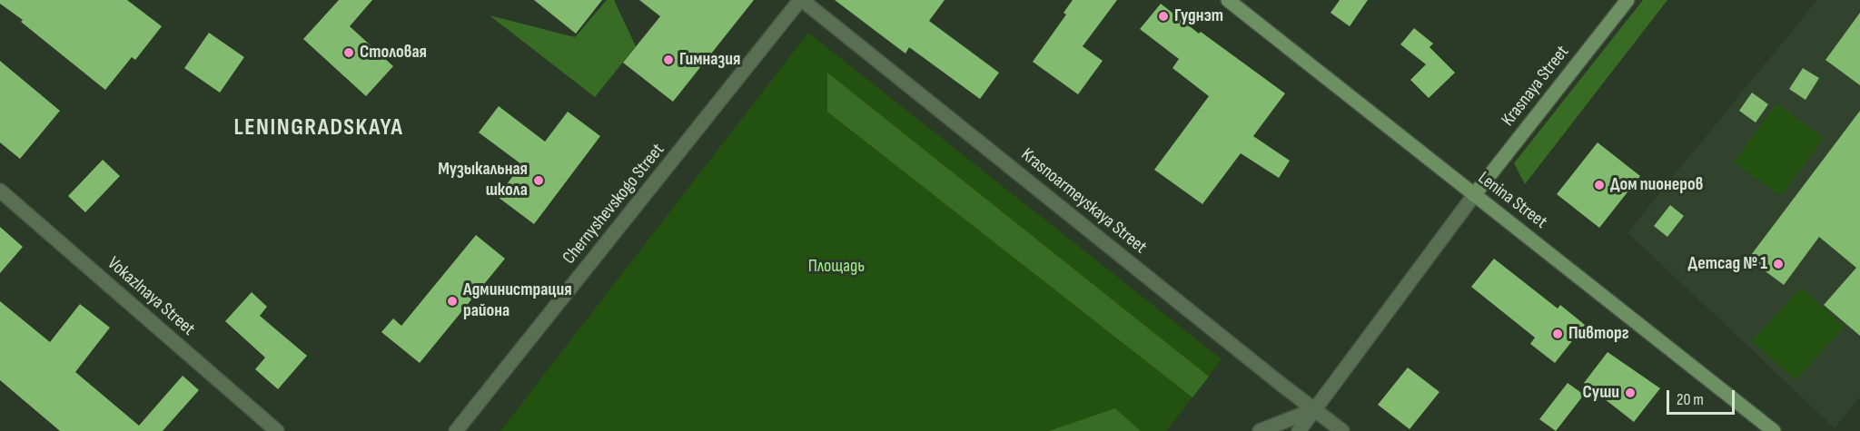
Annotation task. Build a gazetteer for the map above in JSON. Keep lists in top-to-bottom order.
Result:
{
  "streets": {
    "street": [
      "Krasnaya Street",
      "Lenina Street",
      "Krasnoarmeyskaya Street",
      "Chernyshevskogo Street",
      "Vokazlnaya Street"
    ]
  },
  "crossings": [
    ["Krasnaya Street", "Lenina Street"],
    ["Krasnoarmeyskaya Street", "Chernyshevskogo Street"]
  ],
  "districts": ["LENINGRADSKAYA"],
  "parks": ["Площадь"],
  "places": [
    "Гуднэт",
    "Столовая",
    "Гимназия",
    "Музыкальная школа",
    "Дом пионеров",
    "Детсад № 1",
    "Администрация района",
    "Пивторг",
    "Суши"
  ],
  "scale_bar": "20 m"
}
